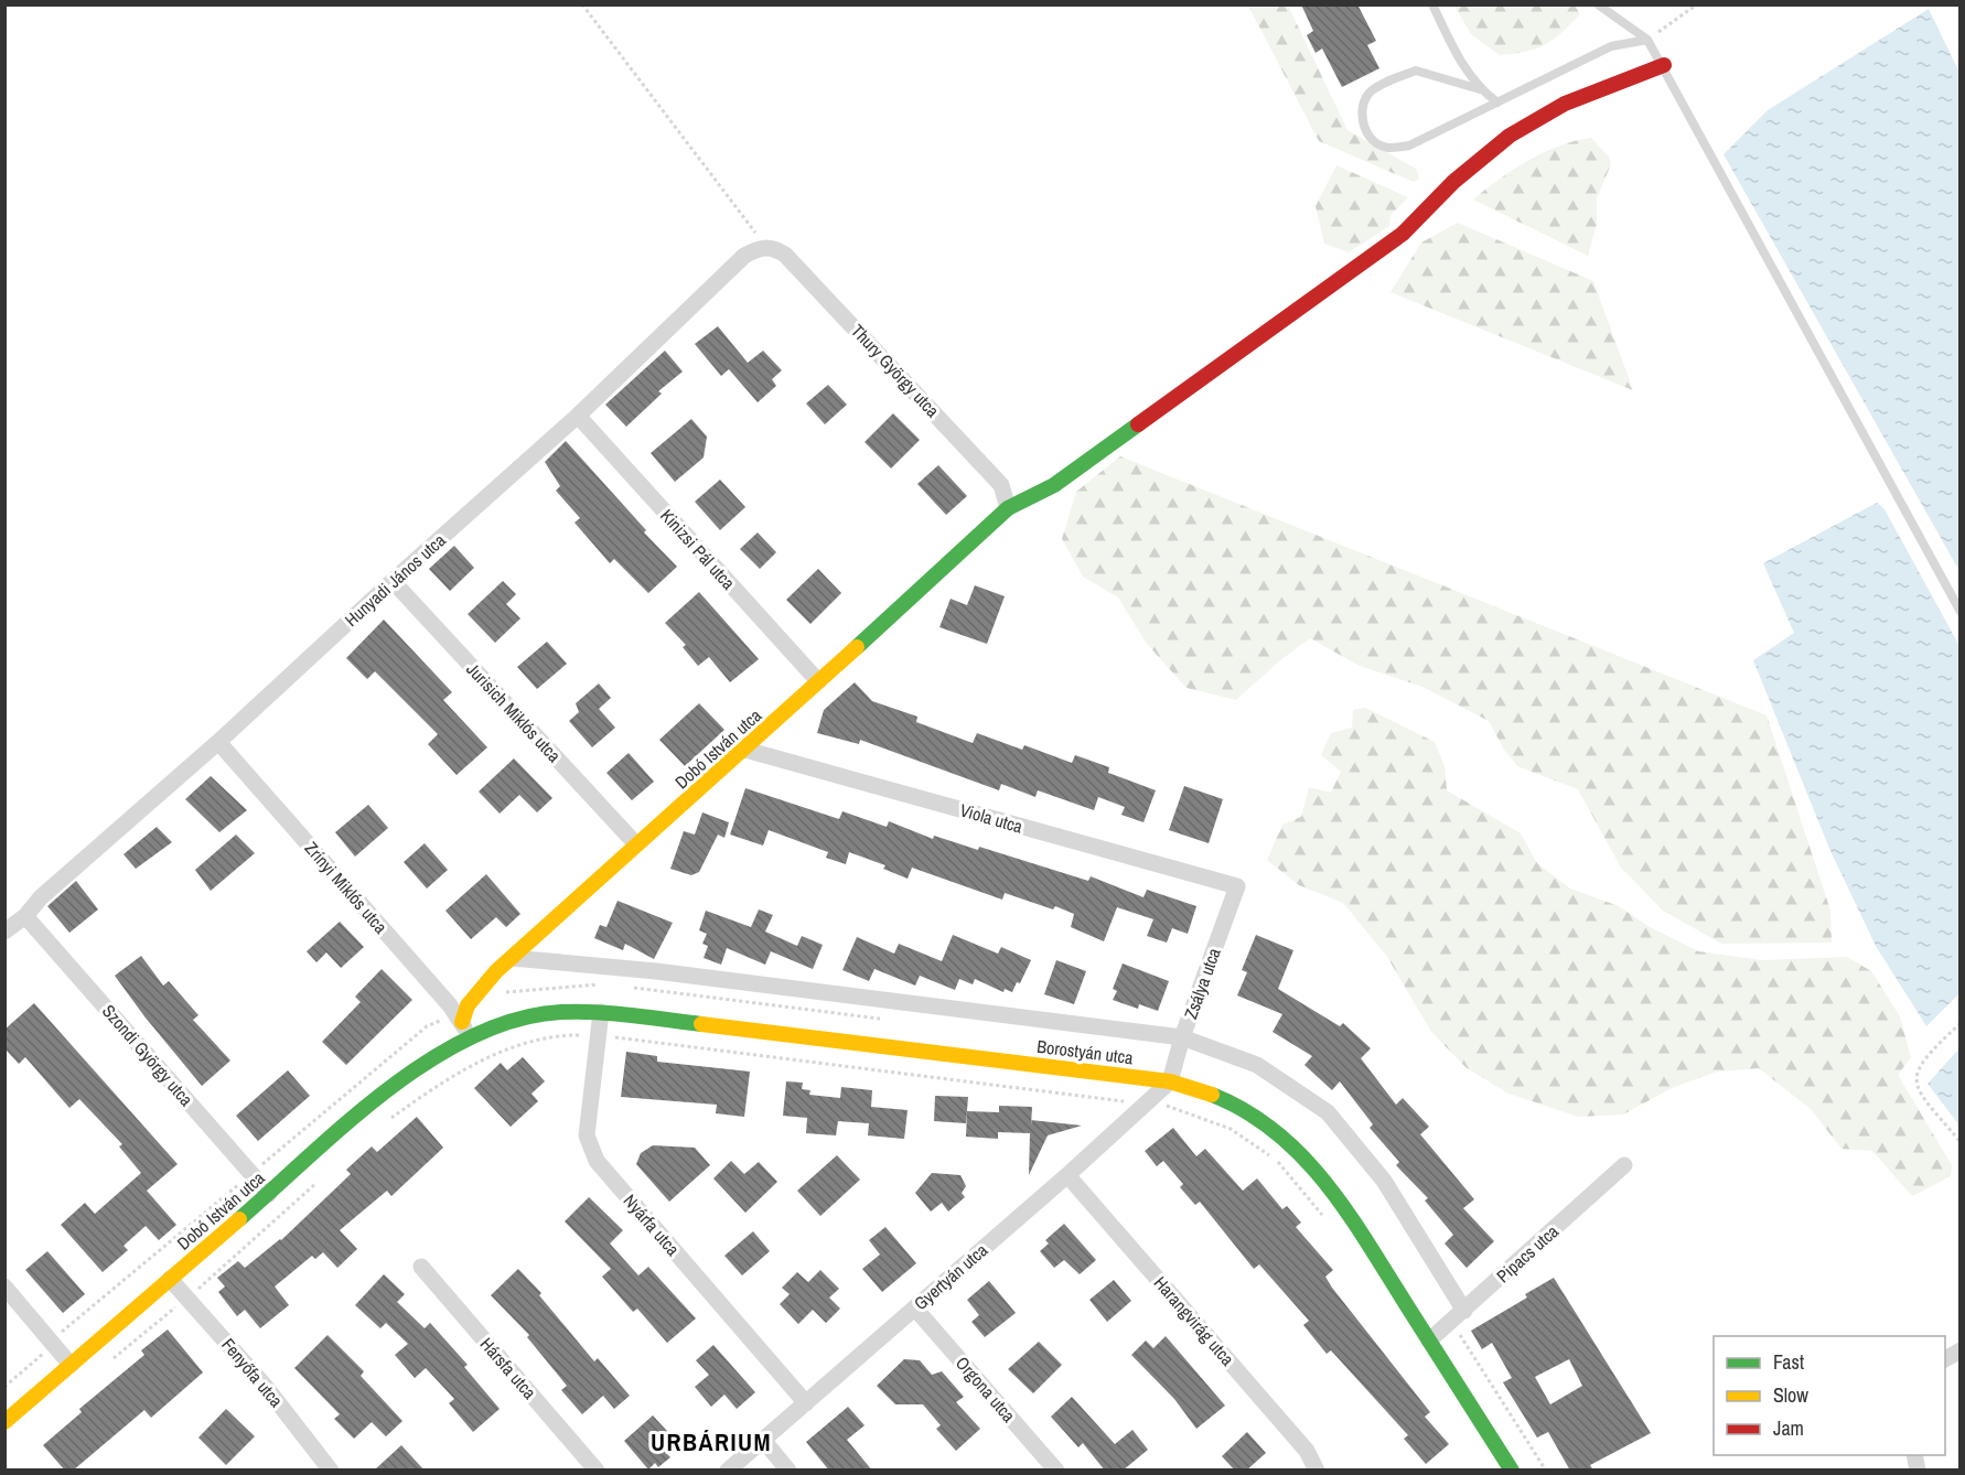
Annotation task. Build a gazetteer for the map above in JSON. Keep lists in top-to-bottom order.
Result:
{
  "streets": {
    "street": [
      "Thury György utca",
      "Kinizsi Pál utca",
      "Hunyadi János utca",
      "Jurisich Miklós utca",
      "Dobó István utca",
      "Viola utca",
      "Zrínyi Miklós utca",
      "Zsálya utca",
      "Borostyán utca",
      "Szondi György utca",
      "Nyárfa utca",
      "Pipacs utca",
      "Gyertyán utca",
      "Harangvirág utca",
      "Hársfa utca",
      "Fenyőfa utca",
      "Orgona utca"
    ]
  },
  "crossings": [
    ["Thury György utca", "Hunyadi János utca"],
    ["Thury György utca", "Dobó István utca"],
    ["Kinizsi Pál utca", "Hunyadi János utca"],
    ["Kinizsi Pál utca", "Dobó István utca"],
    ["Hunyadi János utca", "Jurisich Miklós utca"],
    ["Hunyadi János utca", "Zrínyi Miklós utca"],
    ["Hunyadi János utca", "Szondi György utca"],
    ["Jurisich Miklós utca", "Dobó István utca"],
    ["Dobó István utca", "Viola utca"],
    ["Dobó István utca", "Zrínyi Miklós utca"],
    ["Dobó István utca", "Borostyán utca"],
    ["Dobó István utca", "Szondi György utca"],
    ["Dobó István utca", "Fenyőfa utca"],
    ["Viola utca", "Zsálya utca"],
    ["Zrínyi Miklós utca", "Borostyán utca"],
    ["Zsálya utca", "Borostyán utca"],
    ["Zsálya utca", "Gyertyán utca"],
    ["Borostyán utca", "Nyárfa utca"],
    ["Borostyán utca", "Pipacs utca"],
    ["Borostyán utca", "Gyertyán utca"],
    ["Nyárfa utca", "Gyertyán utca"],
    ["Gyertyán utca", "Harangvirág utca"],
    ["Gyertyán utca", "Orgona utca"]
  ],
  "districts": ["URBÁRIUM"],
  "legend": ["Fast", "Slow", "Jam"]
}
